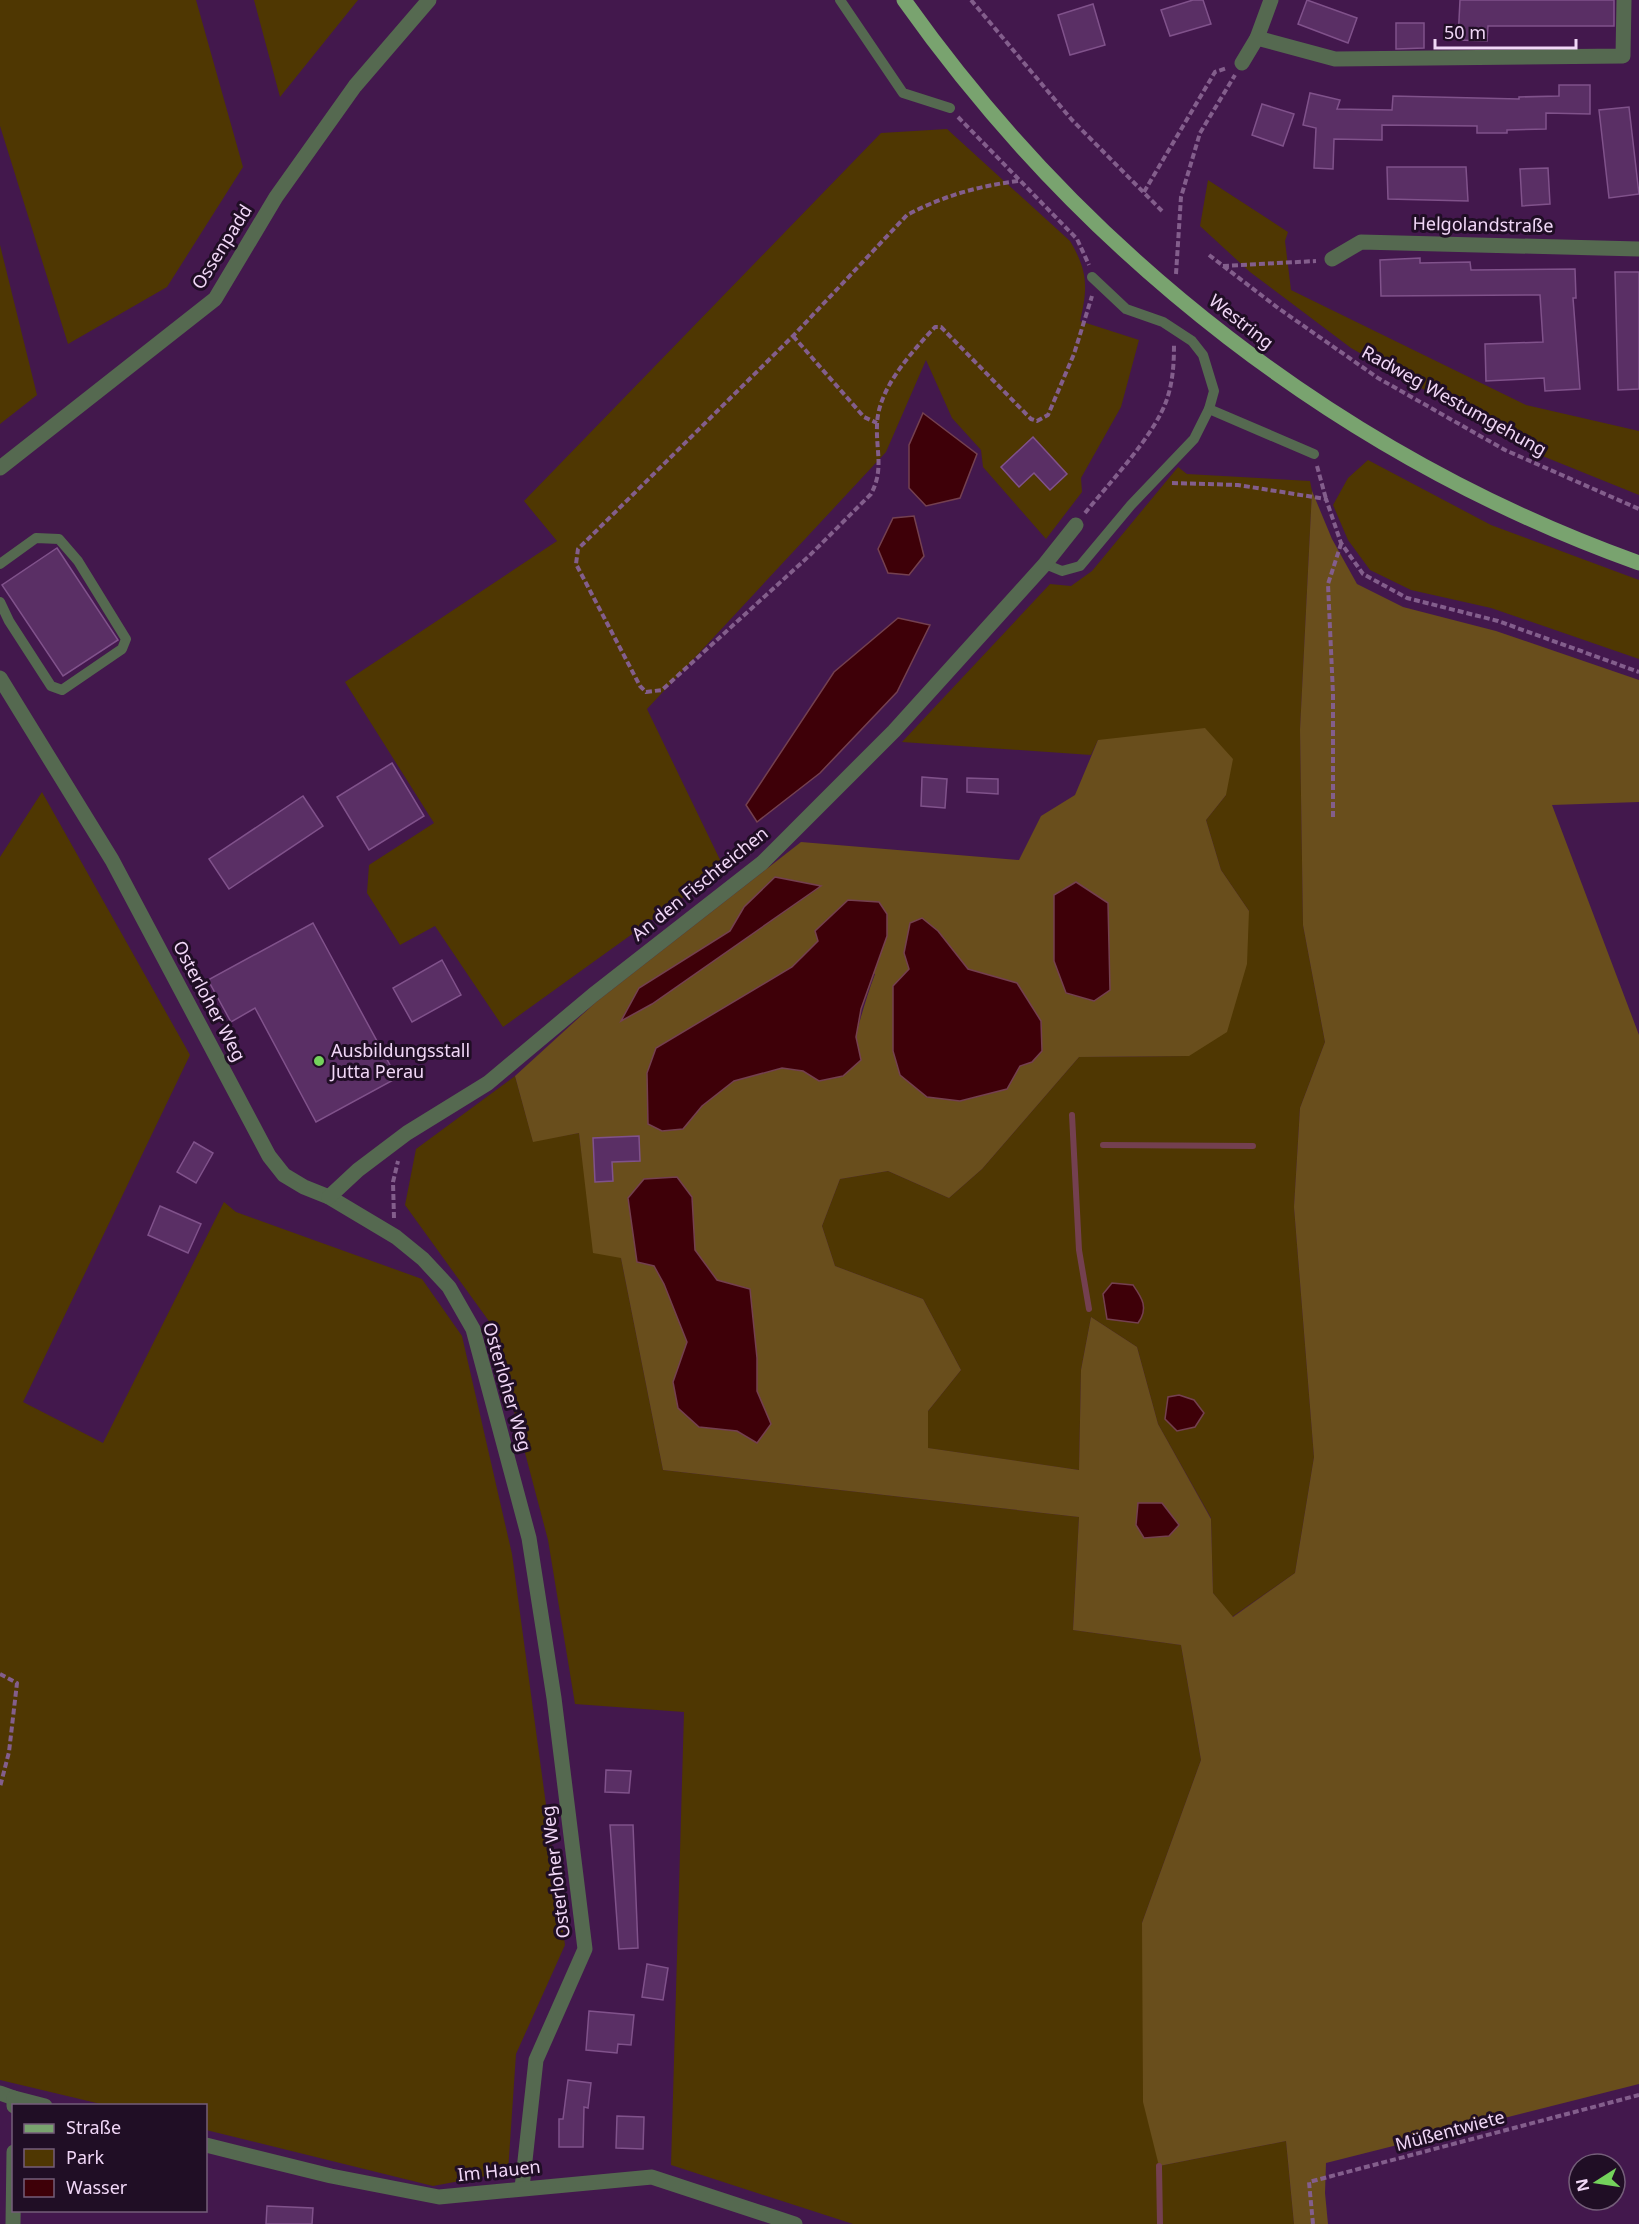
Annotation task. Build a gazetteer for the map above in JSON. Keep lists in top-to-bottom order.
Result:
{
  "streets": {
    "main road": ["Westring"],
    "street": [
      "Helgolandstraße",
      "Ossenpadd",
      "An den Fischteichen",
      "Osterloher Weg",
      "Im Hauen"
    ],
    "path": ["Radweg Westumgehung", "Müßentwiete"]
  },
  "crossings": [
    ["An den Fischteichen", "Osterloher Weg"],
    ["Osterloher Weg", "Im Hauen"]
  ],
  "places": ["Ausbildungsstall Jutta Perau"],
  "legend": ["Straße", "Park", "Wasser"],
  "scale_bar": "50 m",
  "north": "left"
}
